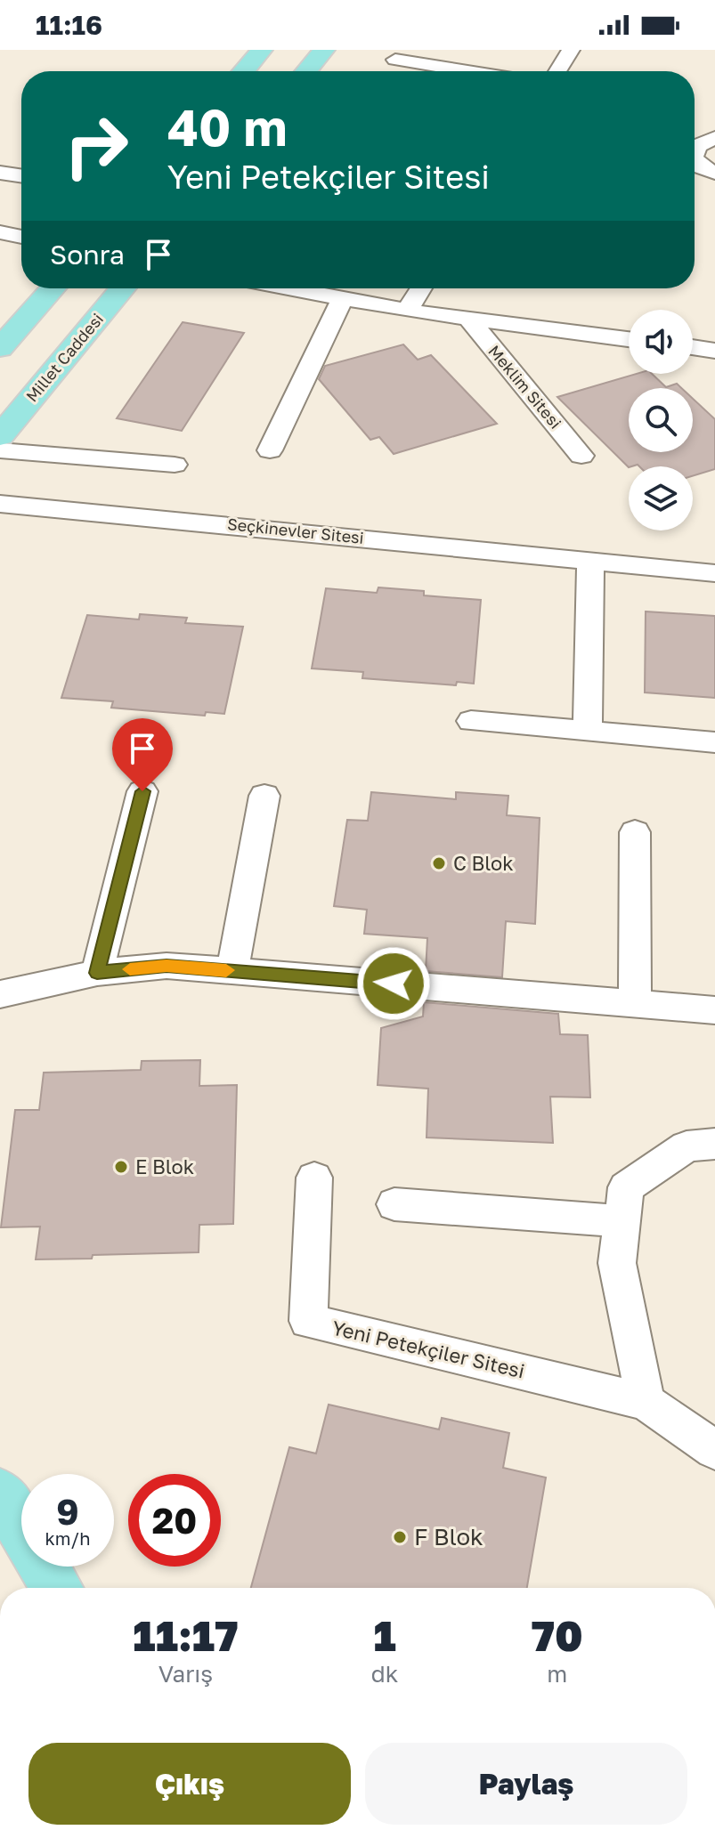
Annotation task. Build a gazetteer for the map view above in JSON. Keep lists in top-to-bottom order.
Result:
{
  "streets": {
    "main road": ["Millet Caddesi"],
    "lane": ["Meklim Sitesi", "Seçkinevler Sitesi", "Yeni Petekçiler Sitesi"]
  },
  "places": ["C Blok", "E Blok", "F Blok"],
  "page": {
    "status": "11:16",
    "turn": ["40 m", "Yeni Petekçiler Sitesi"],
    "then": "Sonra",
    "speed": "9 km/h",
    "limit": "20",
    "eta": [
      "11:17",
      "Varış",
      "1",
      "dk",
      "70",
      "m"
    ],
    "buttons": ["Çıkış", "Paylaş"]
  }
}
